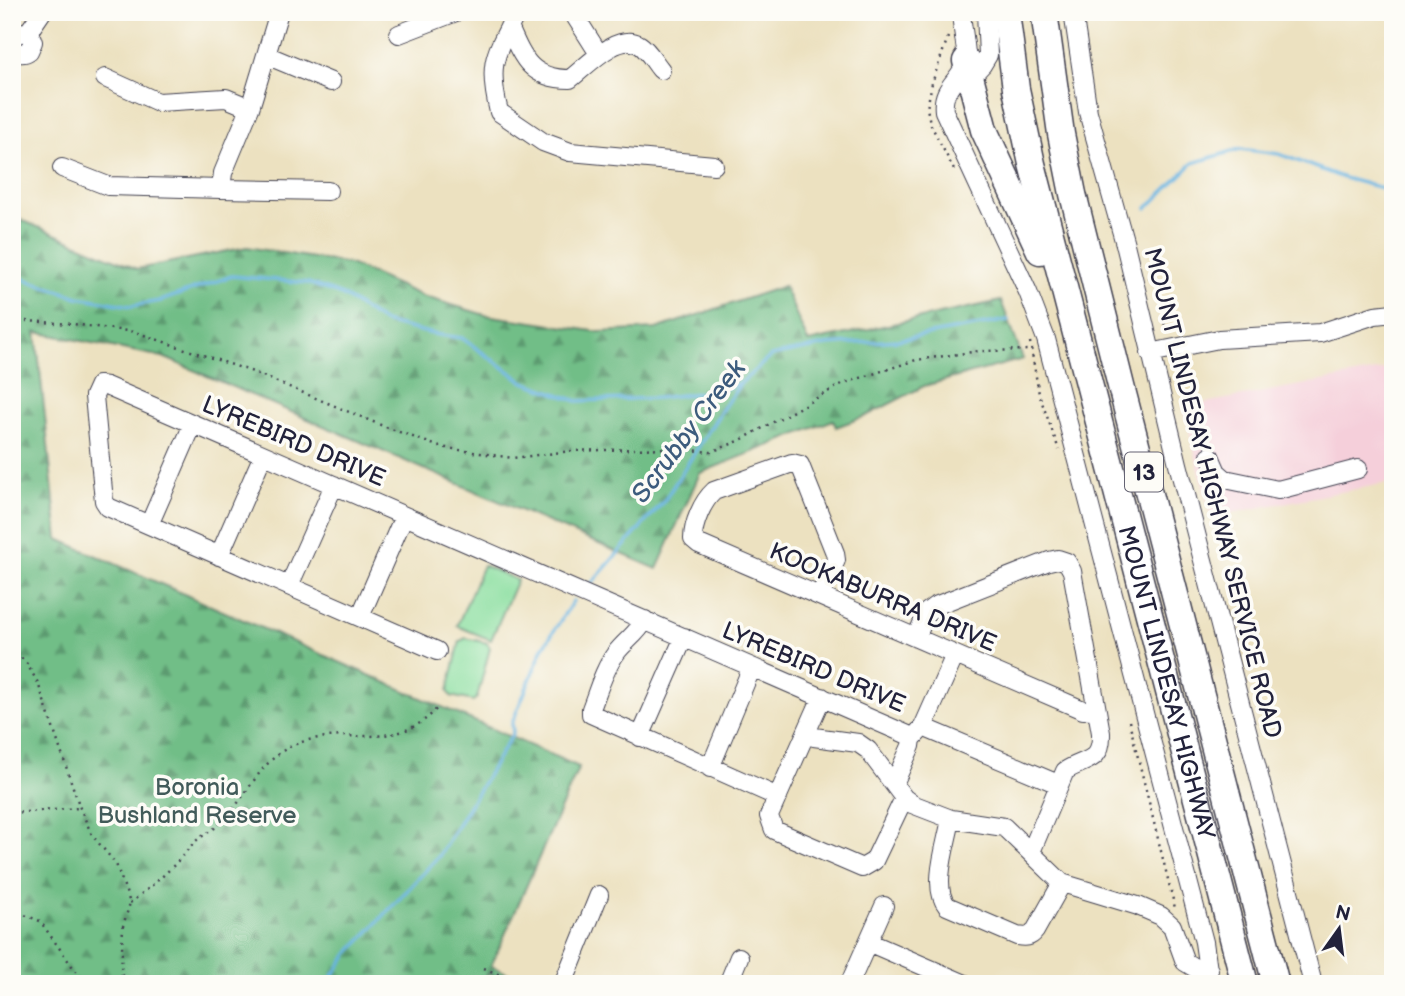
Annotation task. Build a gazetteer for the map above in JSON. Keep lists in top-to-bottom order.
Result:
{
  "streets": {
    "highway": ["13", "MOUNT LINDESAY HIGHWAY"],
    "street": ["LYREBIRD DRIVE", "MOUNT LINDESAY HIGHWAY SERVICE ROAD", "KOOKABURRA DRIVE"]
  },
  "water": ["Scrubby Creek"],
  "parks": ["Boronia Bushland Reserve"],
  "north": "top"
}
